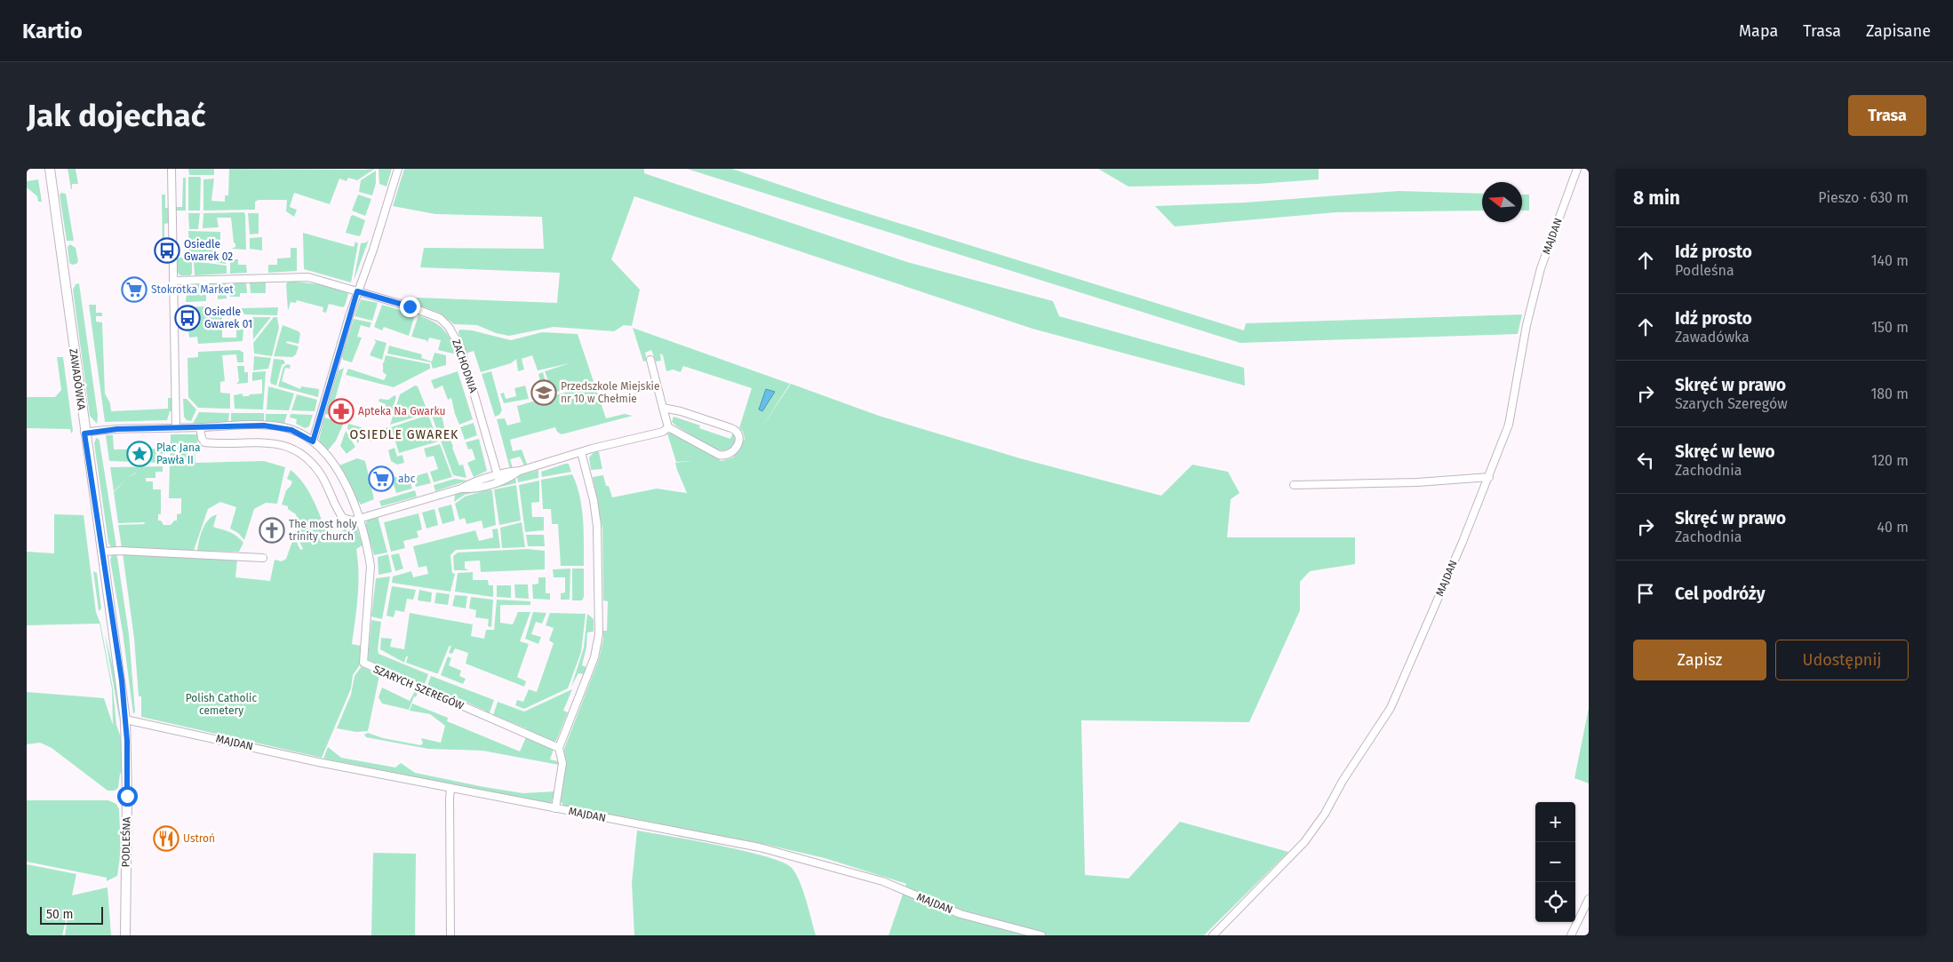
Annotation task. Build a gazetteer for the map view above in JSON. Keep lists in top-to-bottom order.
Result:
{
  "streets": {
    "main road": ["ZAWADÓWKA", "PODLEŚNA"],
    "street": ["MAJDAN", "ZACHODNIA", "SZARYCH SZEREGÓW"]
  },
  "crossings": [
    ["MAJDAN", "PODLEŚNA"],
    ["ZAWADÓWKA", "SZARYCH SZEREGÓW"],
    ["ZAWADÓWKA", "PODLEŚNA"]
  ],
  "districts": ["OSIEDLE GWAREK"],
  "parks": ["Polish Catholic cemetery"],
  "places": {
    "bus stop": ["Osiedle Gwarek 02", "Osiedle Gwarek 01"],
    "supermarket": ["Stokrotka Market", "abc"],
    "school or university": ["Przedszkole Miejskie nr 10 w Chełmie"],
    "pharmacy": ["Apteka Na Gwarku"],
    "place": ["Plac Jana Pawła II"],
    "church": ["The most holy trinity church"],
    "restaurant": ["Ustroń"]
  },
  "scale_bar": "50 m",
  "north": "left",
  "page": {
    "header": "Kartio",
    "nav": ["Mapa", "Trasa", "Zapisane"],
    "buttons": [
      "Trasa",
      ["Zapisz", "Udostępnij"]
    ],
    "title": "Jak dojechać",
    "heading": ["8 min", "Pieszo · 630 m"],
    "list": [
      ["Idź prosto", "Podleśna", "140 m"],
      ["Idź prosto", "Zawadówka", "150 m"],
      ["Skręć w prawo", "Szarych Szeregów", "180 m"],
      ["Skręć w lewo", "Zachodnia", "120 m"],
      ["Skręć w prawo", "Zachodnia", "40 m"],
      "Cel podróży"
    ],
    "map_buttons": ["+", "−"],
    "scale": "50 m"
  }
}
